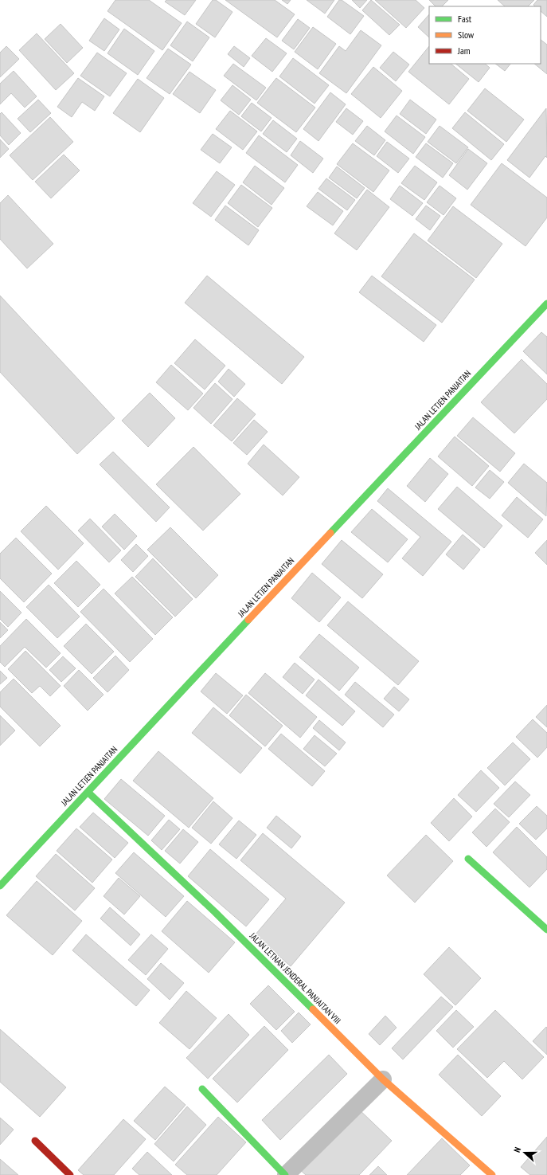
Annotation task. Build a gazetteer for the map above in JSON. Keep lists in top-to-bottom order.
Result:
{
  "streets": {
    "main road": ["JALAN LETJEN PANJAITAN", "JALAN LETNAN JENDERAL PANJAITAN VIII"]
  },
  "crossings": [
    ["JALAN LETJEN PANJAITAN", "JALAN LETNAN JENDERAL PANJAITAN VIII"]
  ],
  "legend": ["Fast", "Slow", "Jam"],
  "north": "left"
}
